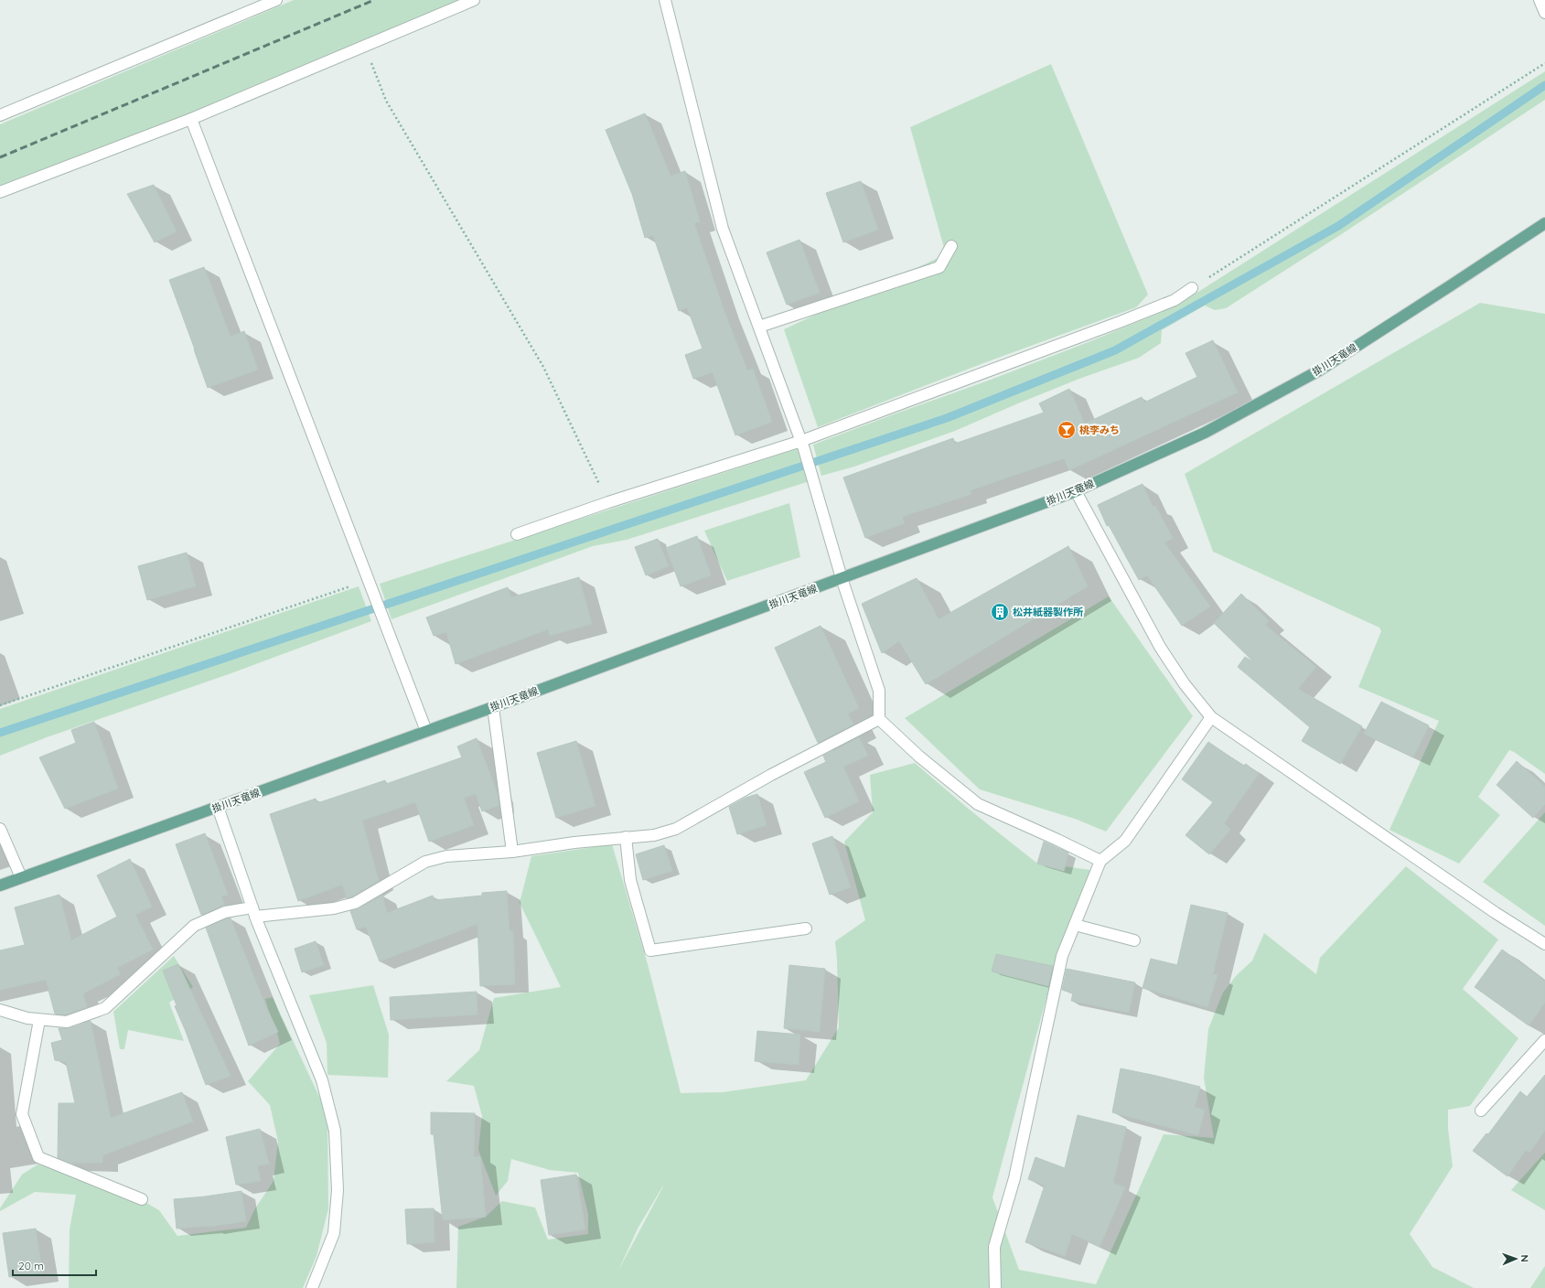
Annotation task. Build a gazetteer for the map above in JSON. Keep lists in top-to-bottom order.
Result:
{
  "streets": {
    "main road": ["掛川天竜線"]
  },
  "places": {
    "bar": ["桃李みち"],
    "building": ["松井紙器製作所"]
  },
  "scale_bar": "20 m",
  "north": "right"
}
